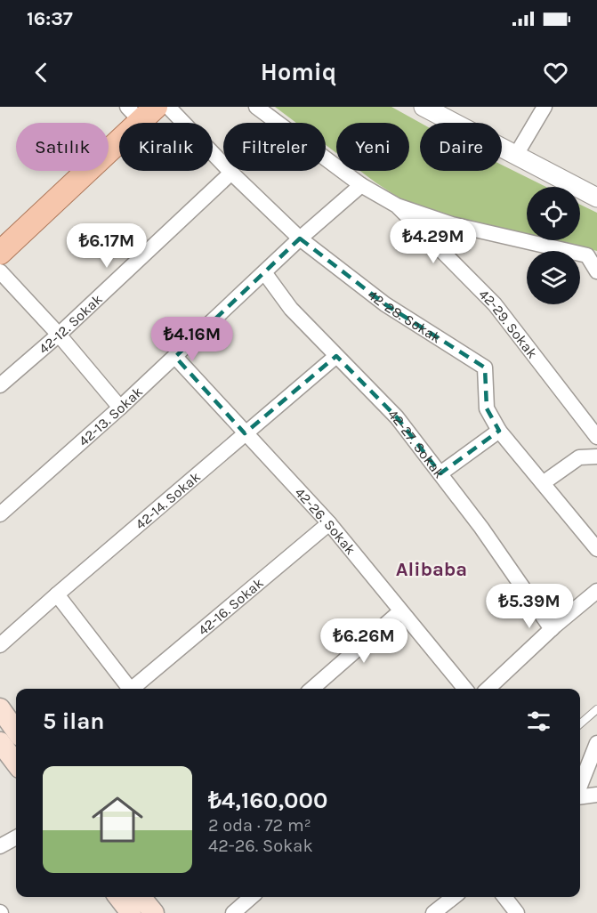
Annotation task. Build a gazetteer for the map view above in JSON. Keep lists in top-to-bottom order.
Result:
{
  "streets": {
    "street": [
      "42-28. Sokak",
      "42-12. Sokak",
      "42-29. Sokak",
      "42-13. Sokak",
      "42-27. Sokak",
      "42-14. Sokak",
      "42-26. Sokak",
      "42-16. Sokak"
    ]
  },
  "crossings": [
    ["42-28. Sokak", "42-12. Sokak"],
    ["42-28. Sokak", "42-13. Sokak"],
    ["42-29. Sokak", "42-13. Sokak"],
    ["42-13. Sokak", "42-27. Sokak"],
    ["42-13. Sokak", "42-26. Sokak"],
    ["42-27. Sokak", "42-14. Sokak"],
    ["42-14. Sokak", "42-26. Sokak"],
    ["42-26. Sokak", "42-16. Sokak"]
  ],
  "districts": ["Alibaba"],
  "page": {
    "status": "16:37",
    "header": "Homiq",
    "chip": [
      "Satılık",
      "Kiralık",
      "Filtreler",
      "Yeni",
      "Daire"
    ],
    "price": [
      "₺4.29M",
      "₺6.17M",
      "₺4.16M",
      "₺5.39M",
      "₺6.26M"
    ],
    "heading": "5 ilan",
    "list": [
      {
        "name": "₺4,160,000",
        "note": "2 oda · 72 m² · 42-26. Sokak"
      }
    ]
  }
}
